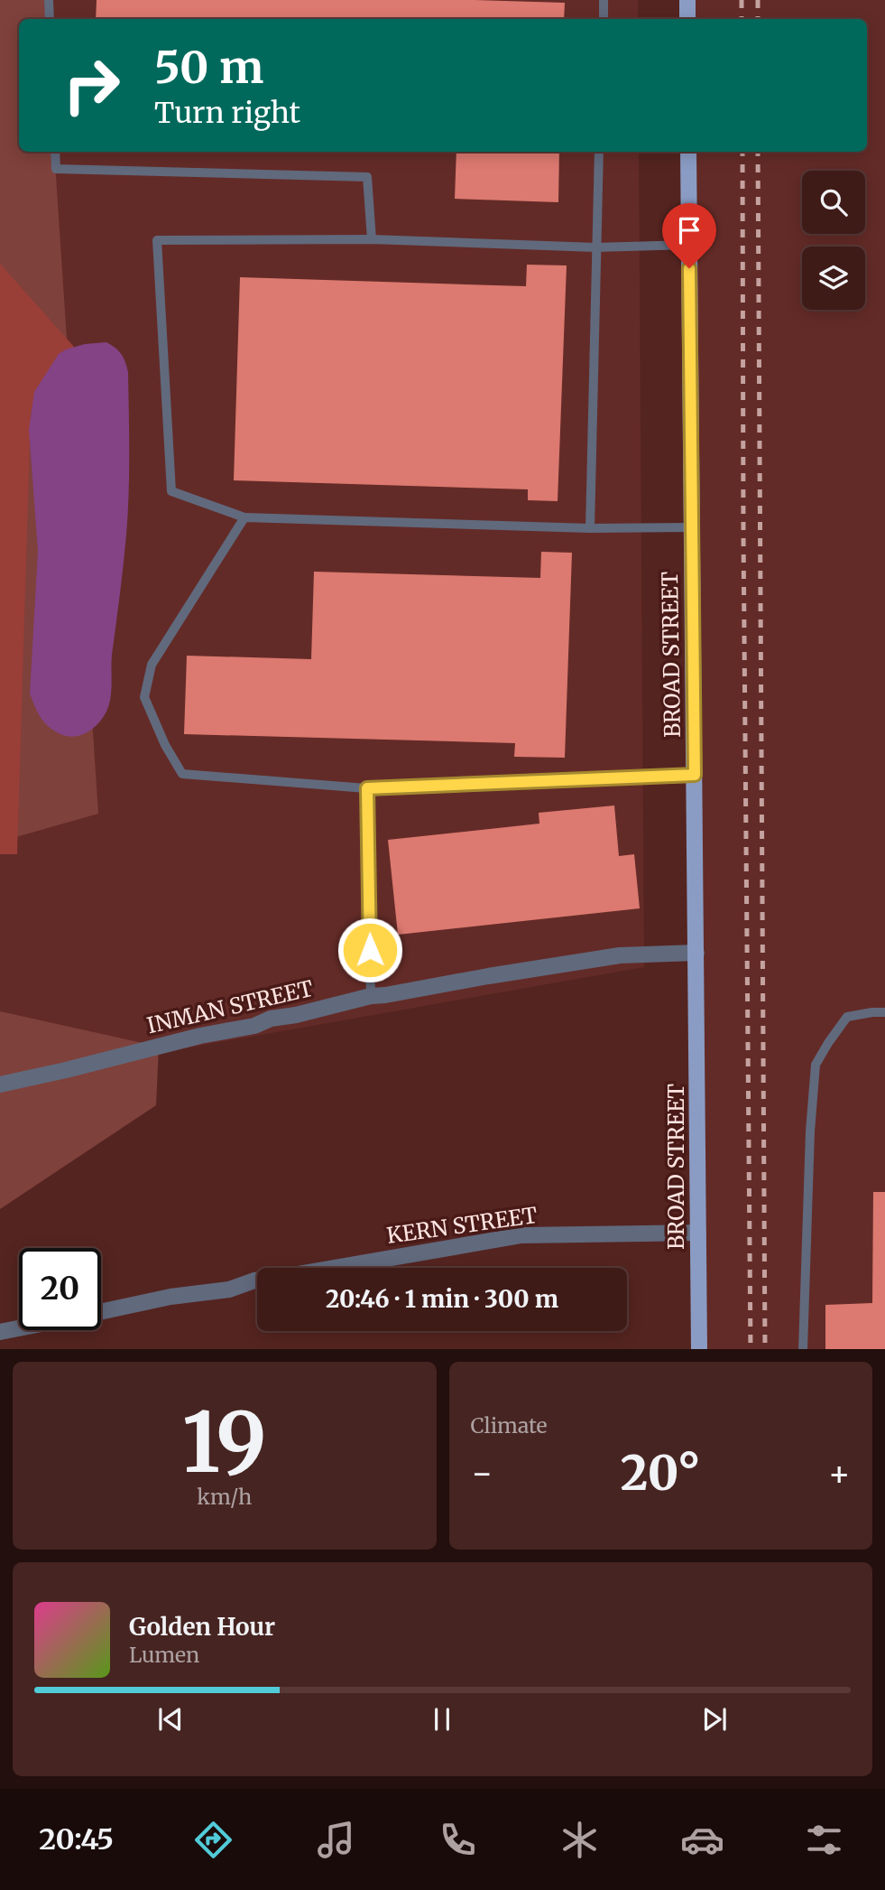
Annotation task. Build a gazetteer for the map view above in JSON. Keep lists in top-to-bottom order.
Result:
{
  "streets": {
    "main road": ["BROAD STREET"],
    "street": ["INMAN STREET", "KERN STREET"]
  },
  "crossings": [
    ["BROAD STREET", "INMAN STREET"],
    ["BROAD STREET", "KERN STREET"]
  ],
  "page": {
    "turn": ["50 m", "Turn right"],
    "limit": "20",
    "trip": "20:46 · 1 min · 300 m",
    "tile": [
      ["19", "km/h"],
      "Climate"
    ],
    "heat": ["−", "20°", "+"],
    "song": ["Golden Hour", "Lumen"],
    "tabs": "20:45"
  }
}
